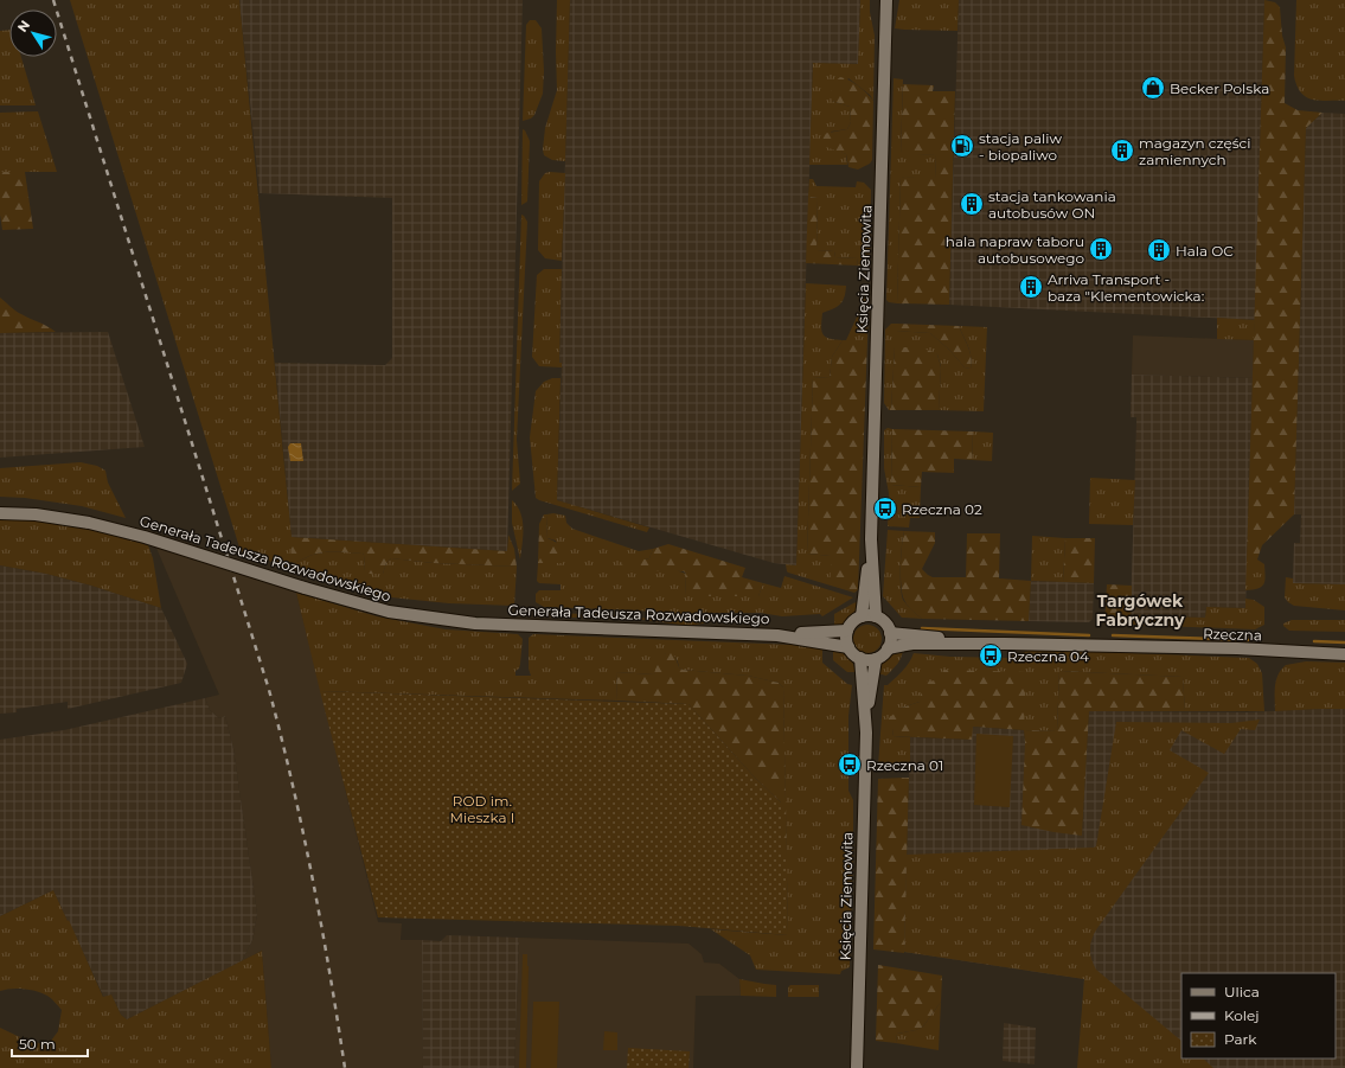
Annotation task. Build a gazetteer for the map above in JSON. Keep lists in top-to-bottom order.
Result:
{
  "streets": {
    "street": ["Księcia Ziemowita", "Generała Tadeusza Rozwadowskiego", "Rzeczna"]
  },
  "crossings": [
    ["Księcia Ziemowita", "Generała Tadeusza Rozwadowskiego"],
    ["Księcia Ziemowita", "Rzeczna"],
    ["Generała Tadeusza Rozwadowskiego", "Rzeczna"]
  ],
  "districts": ["Targówek Fabryczny"],
  "parks": ["ROD im. Mieszka I"],
  "places": {
    "shop": ["Becker Polska"],
    "fuel station": ["stacja paliw - biopaliwo"],
    "building": [
      "magazyn części zamiennych",
      "stacja tankowania autobusów ON",
      "hala napraw taboru autobusowego",
      "Hala OC",
      "Arriva Transport - baza \"Klementowicka:"
    ],
    "bus stop": ["Rzeczna 02", "Rzeczna 04", "Rzeczna 01"]
  },
  "legend": ["Ulica", "Kolej", "Park"],
  "scale_bar": "50 m",
  "north": "top left"
}
